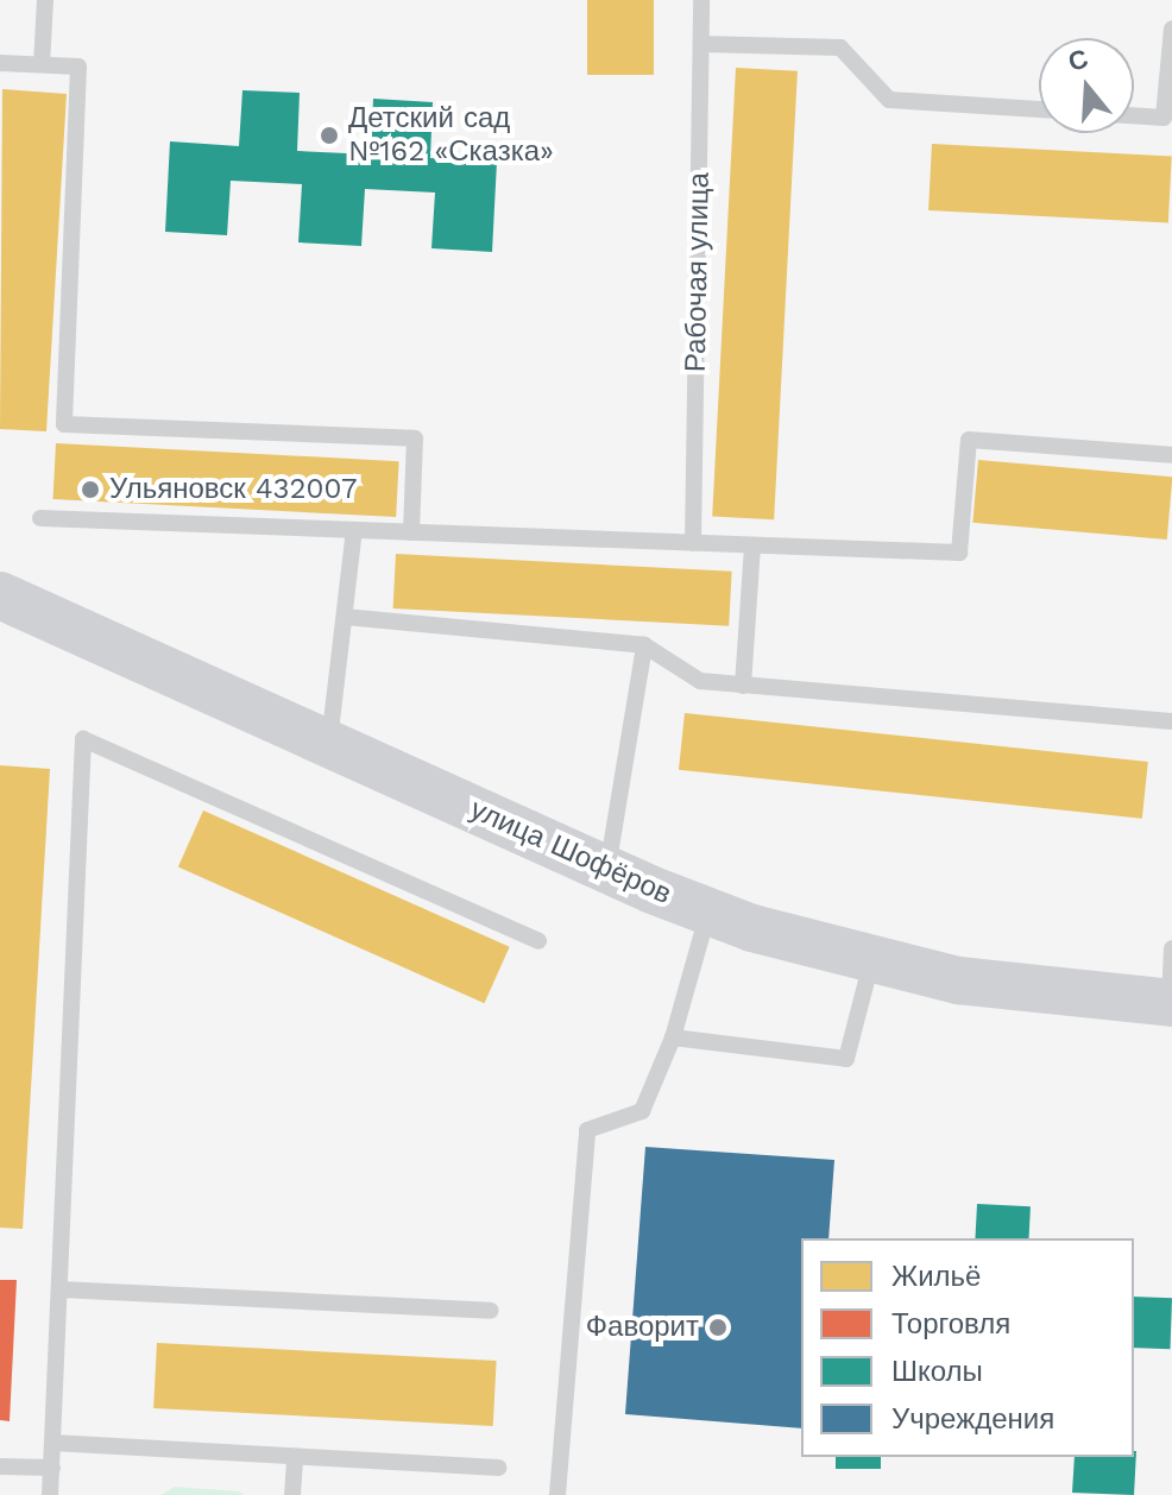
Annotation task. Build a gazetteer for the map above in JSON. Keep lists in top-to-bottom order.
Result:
{
  "streets": {
    "main road": ["улица Шофёров"],
    "lane": ["Рабочая улица"]
  },
  "places": ["Детский сад №162 «Сказка»", "Ульяновск 432007", "Фаворит"],
  "legend": [
    "Жильё",
    "Торговля",
    "Школы",
    "Учреждения"
  ],
  "north": "top"
}
